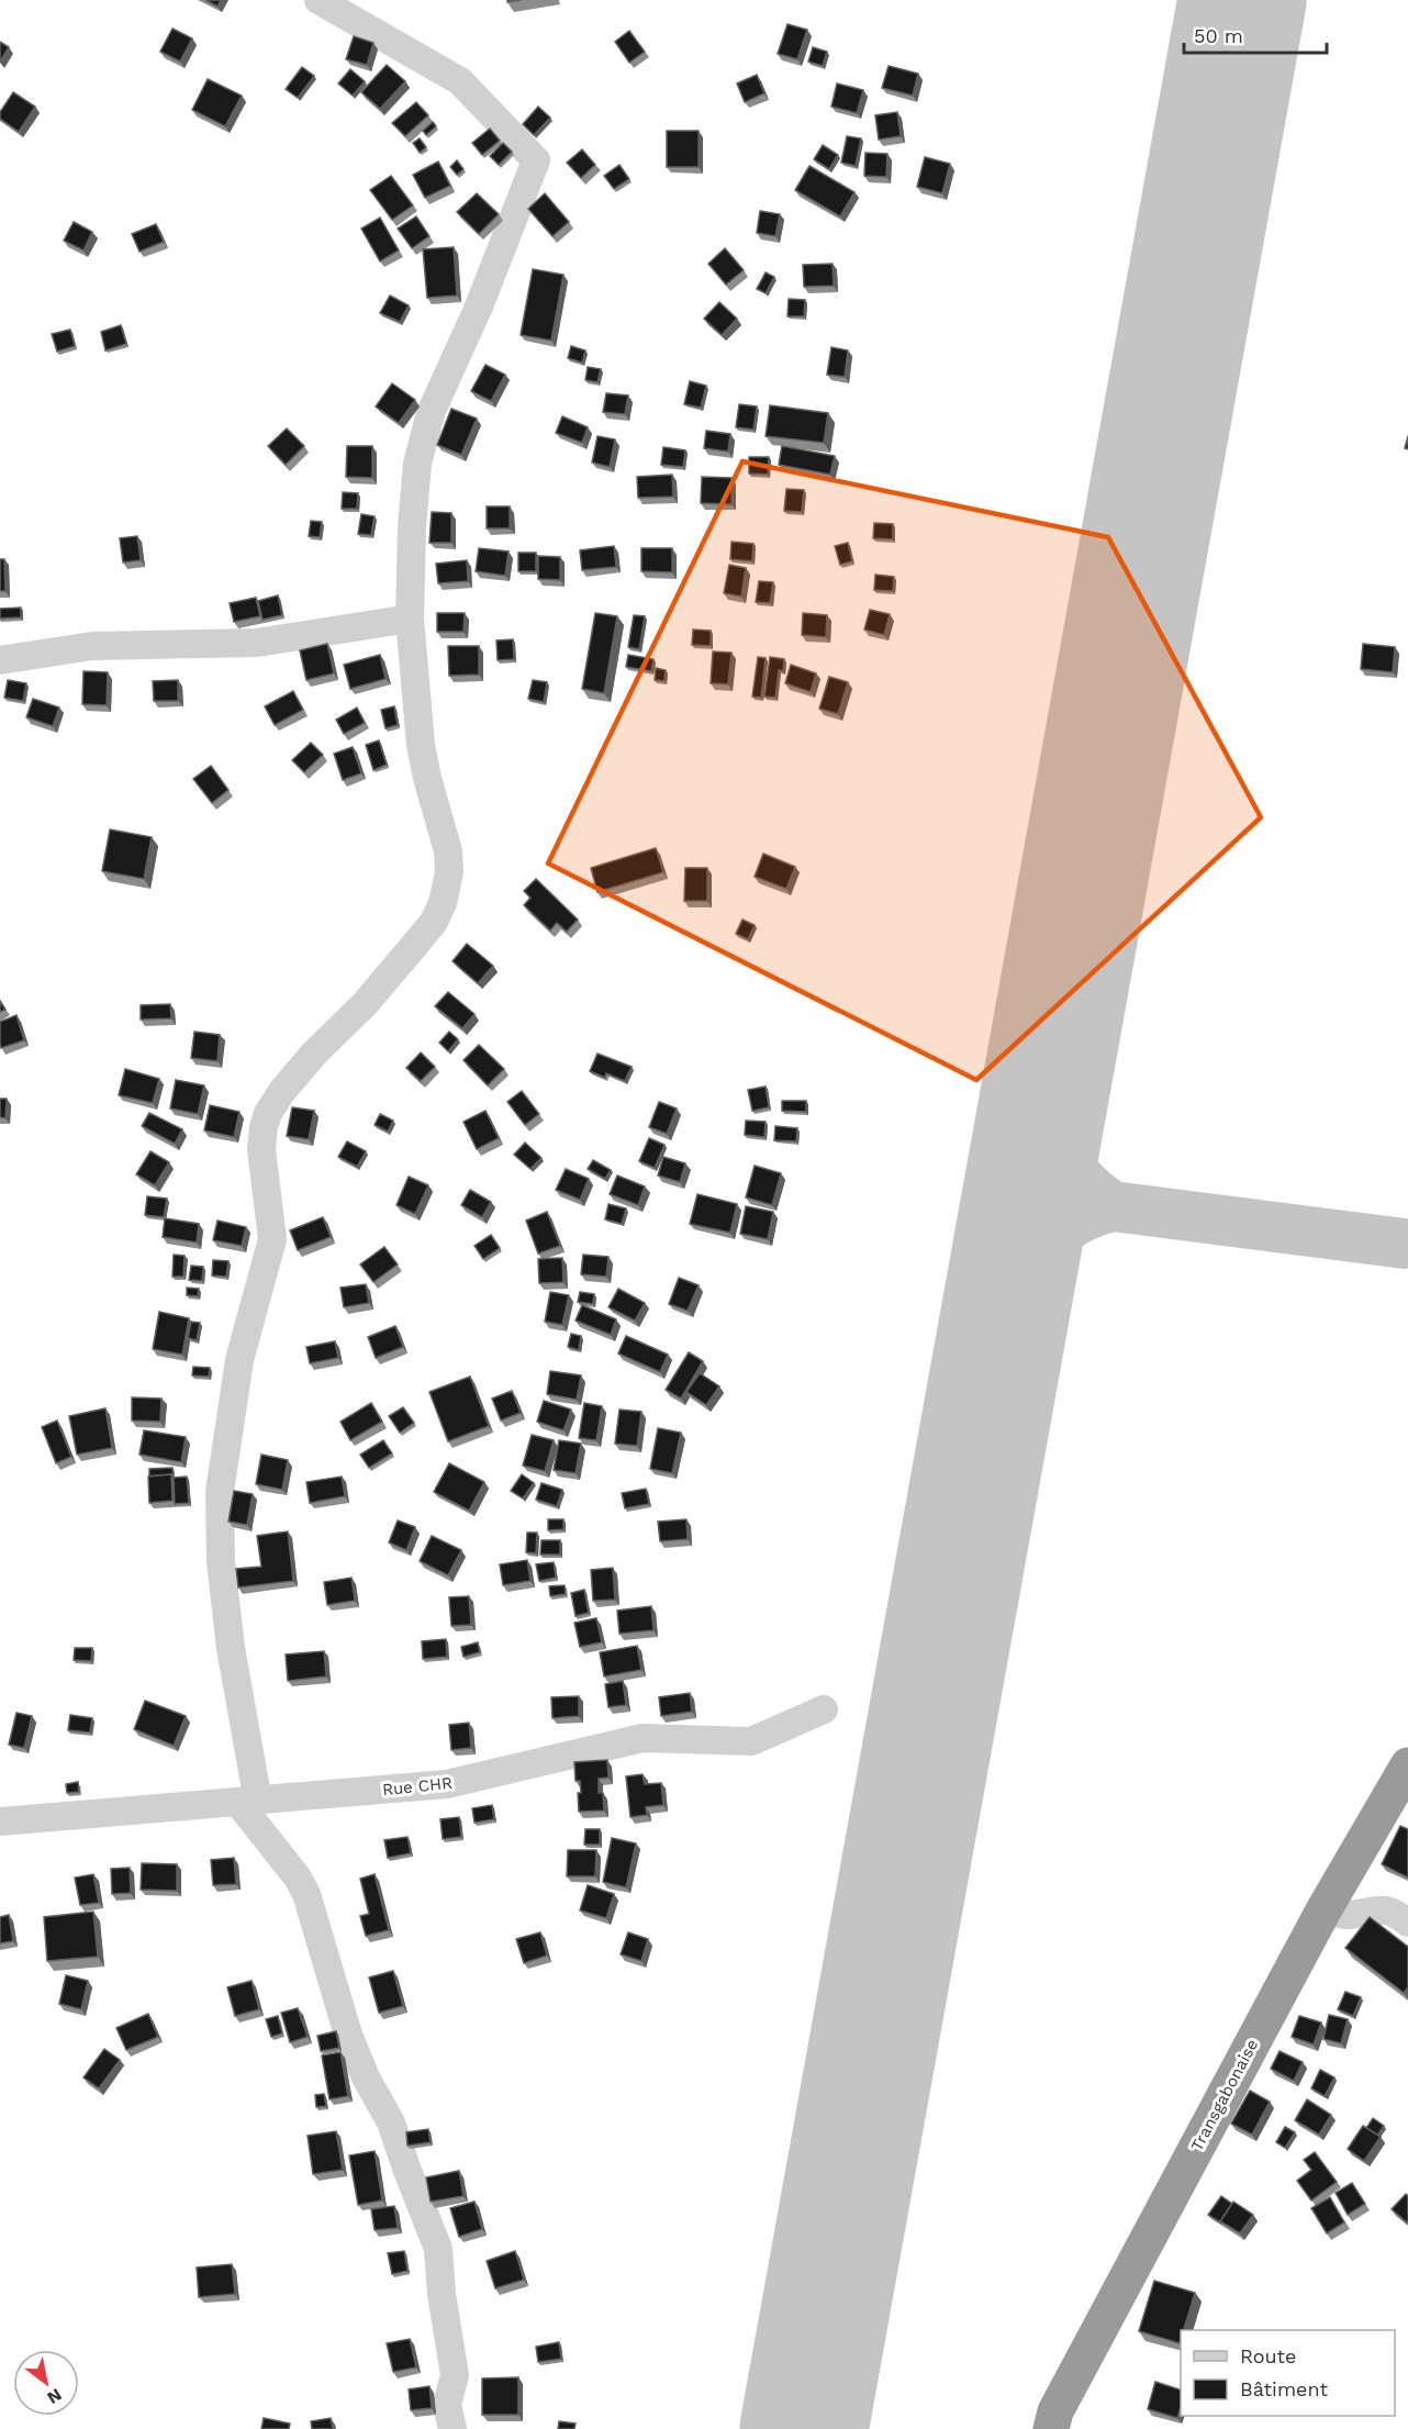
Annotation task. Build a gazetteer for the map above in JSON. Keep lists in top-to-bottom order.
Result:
{
  "streets": {
    "highway": ["Transgabonaise"],
    "street": ["Rue CHR"]
  },
  "legend": ["Route", "Bâtiment"],
  "scale_bar": "50 m",
  "north": "bottom right"
}
